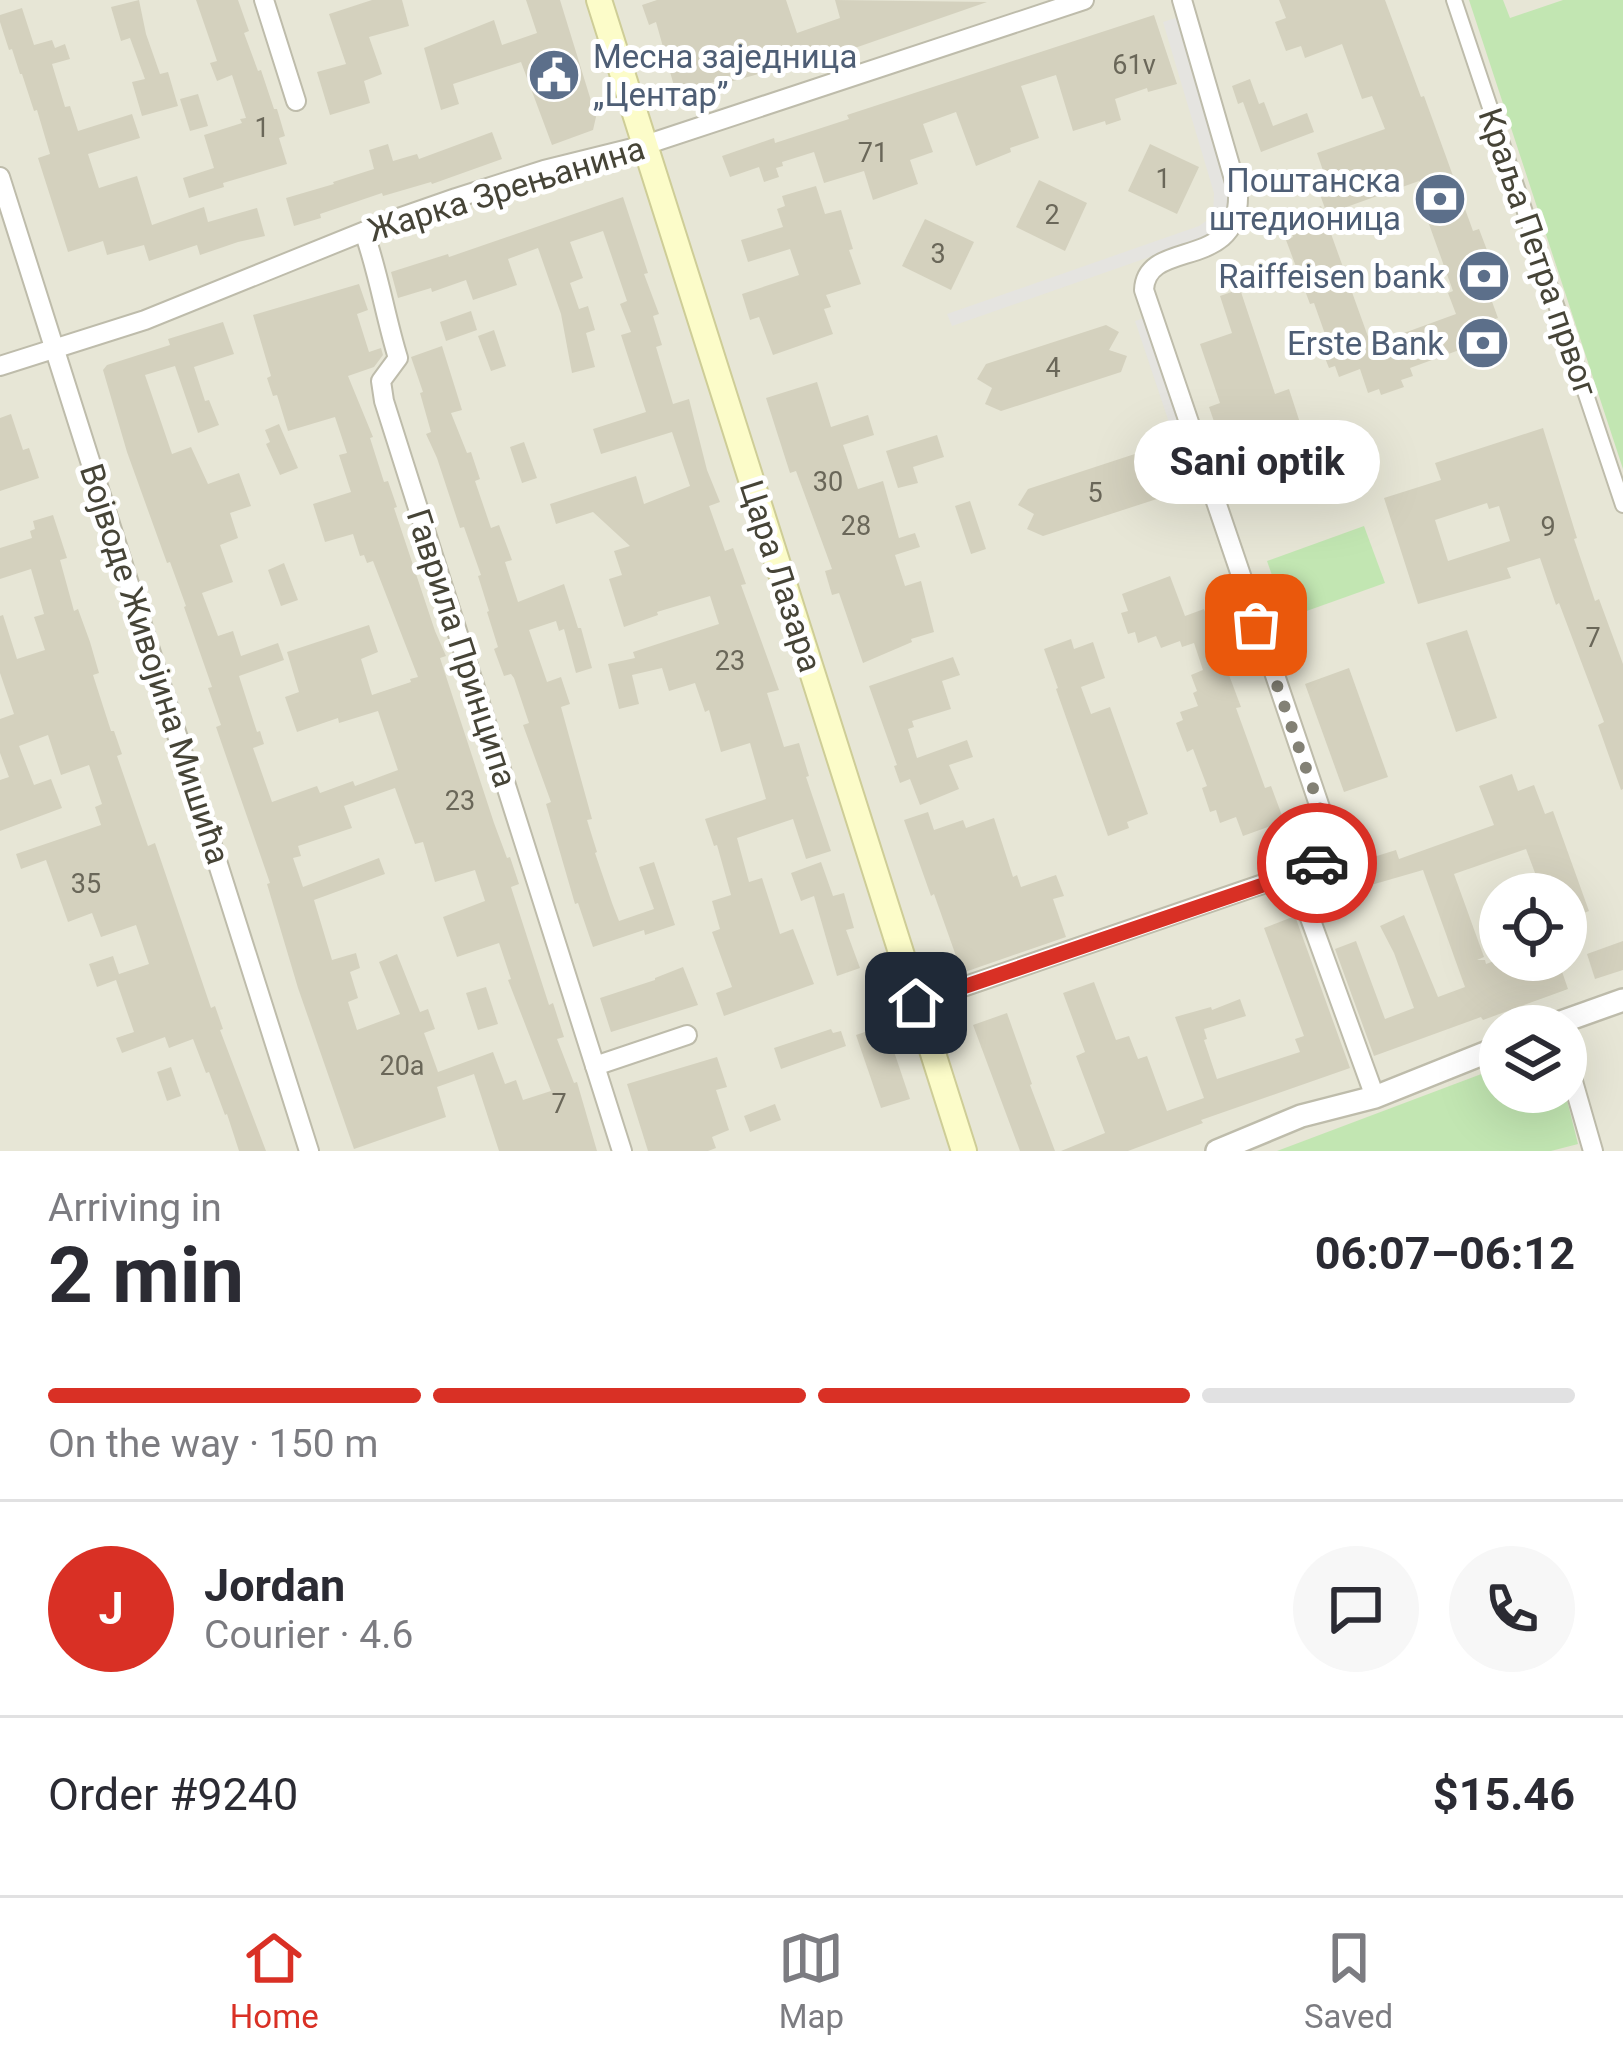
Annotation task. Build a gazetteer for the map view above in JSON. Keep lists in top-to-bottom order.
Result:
{
  "streets": {
    "main road": ["Цара Лазара"],
    "street": [
      "Жарка Зрењанина",
      "Краља Петра првог",
      "Гаврила Принципа",
      "Војводе Живојина Мишића"
    ]
  },
  "crossings": [
    ["Жарка Зрењанина", "Цара Лазара"],
    ["Жарка Зрењанина", "Гаврила Принципа"],
    ["Жарка Зрењанина", "Војводе Живојина Мишића"]
  ],
  "places": {
    "public building": ["Месна заједница „Центар”"],
    "bank": ["Поштанска штедионица", "Raiffeisen bank", "Erste Bank"],
    "other": ["Sani optik"]
  },
  "house_numbers": [
    "61v",
    "1",
    "71",
    "1",
    "2",
    "3",
    "4",
    "30",
    "5",
    "28",
    "9",
    "7",
    "23",
    "23",
    "35",
    "20a",
    "7"
  ],
  "page": {
    "bubble": "Sani optik",
    "heading": ["2 min", "Arriving in", "06:07–06:12"],
    "panel": [
      "Jordan",
      "Courier · 4.6",
      "Order #9240",
      "$15.46"
    ],
    "bar": "On the way · 150 m",
    "round": "J",
    "tabs": ["Home", "Map", "Saved"]
  }
}
